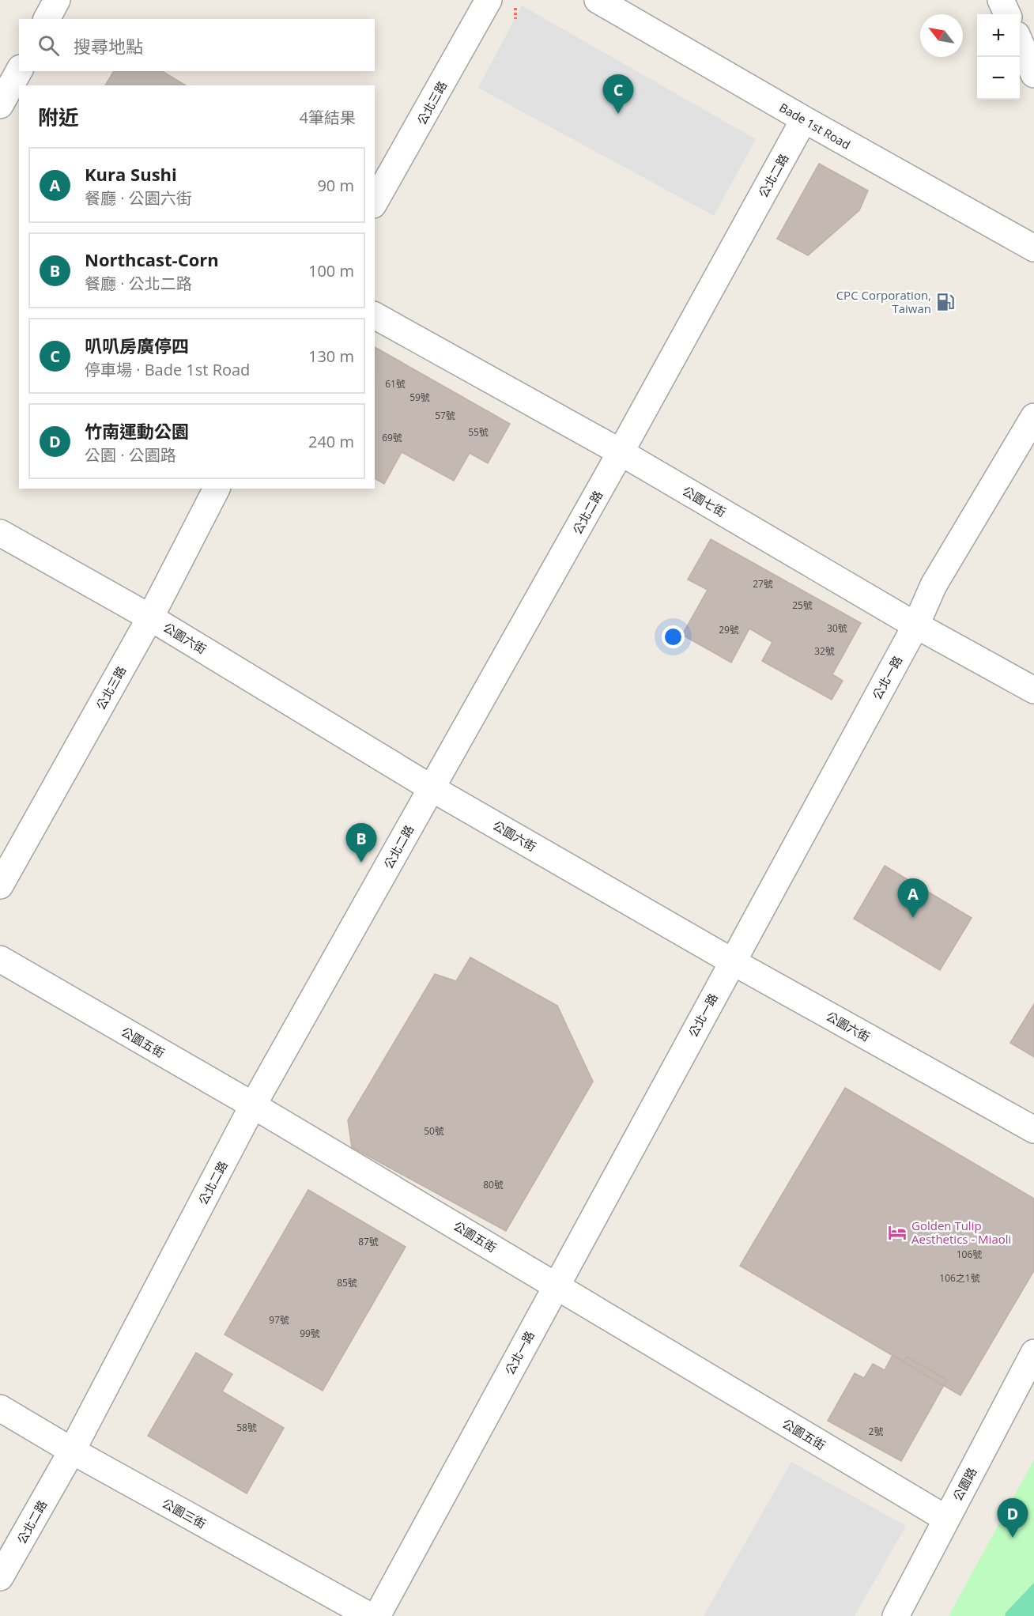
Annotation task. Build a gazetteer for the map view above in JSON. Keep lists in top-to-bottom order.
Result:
{
  "streets": {
    "street": [
      "公北三路",
      "Bade 1st Road",
      "公北二路",
      "公園七街",
      "公園六街",
      "公北一路",
      "公園五街",
      "公園路",
      "公園三街"
    ]
  },
  "crossings": [
    ["公北三路", "公園六街"],
    ["Bade 1st Road", "公北二路"],
    ["公北二路", "公園七街"],
    ["公北二路", "公園六街"],
    ["公北二路", "公園五街"],
    ["公北二路", "公園三街"],
    ["公園七街", "公北一路"],
    ["公園六街", "公北一路"],
    ["公北一路", "公園五街"],
    ["公園五街", "公園路"]
  ],
  "places": {
    "fuel station": ["CPC Corporation, Taiwan"],
    "hotel": ["Golden Tulip Aesthetics - Miaoli"]
  },
  "house_numbers": [
    "61號",
    "59號",
    "57號",
    "55號",
    "69號",
    "27號",
    "25號",
    "30號",
    "29號",
    "32號",
    "50號",
    "80號",
    "87號",
    "106號",
    "106之1號",
    "85號",
    "97號",
    "99號",
    "58號",
    "2號"
  ],
  "north": "top left",
  "page": {
    "map_buttons": ["+", "−"],
    "search": "搜尋地點",
    "pins": [
      "C",
      "B",
      "A",
      "D"
    ],
    "heading": ["附近", "4筆結果"],
    "list": [
      {
        "mark": "A",
        "name": "Kura Sushi",
        "note": "餐廳 · 公園六街",
        "value": "90 m"
      },
      {
        "mark": "B",
        "name": "Northcast-Corn",
        "note": "餐廳 · 公北二路",
        "value": "100 m"
      },
      {
        "mark": "C",
        "name": "叭叭房廣停四",
        "note": "停車場 · Bade 1st Road",
        "value": "130 m"
      },
      {
        "mark": "D",
        "name": "竹南運動公園",
        "note": "公園 · 公園路",
        "value": "240 m"
      }
    ]
  }
}
